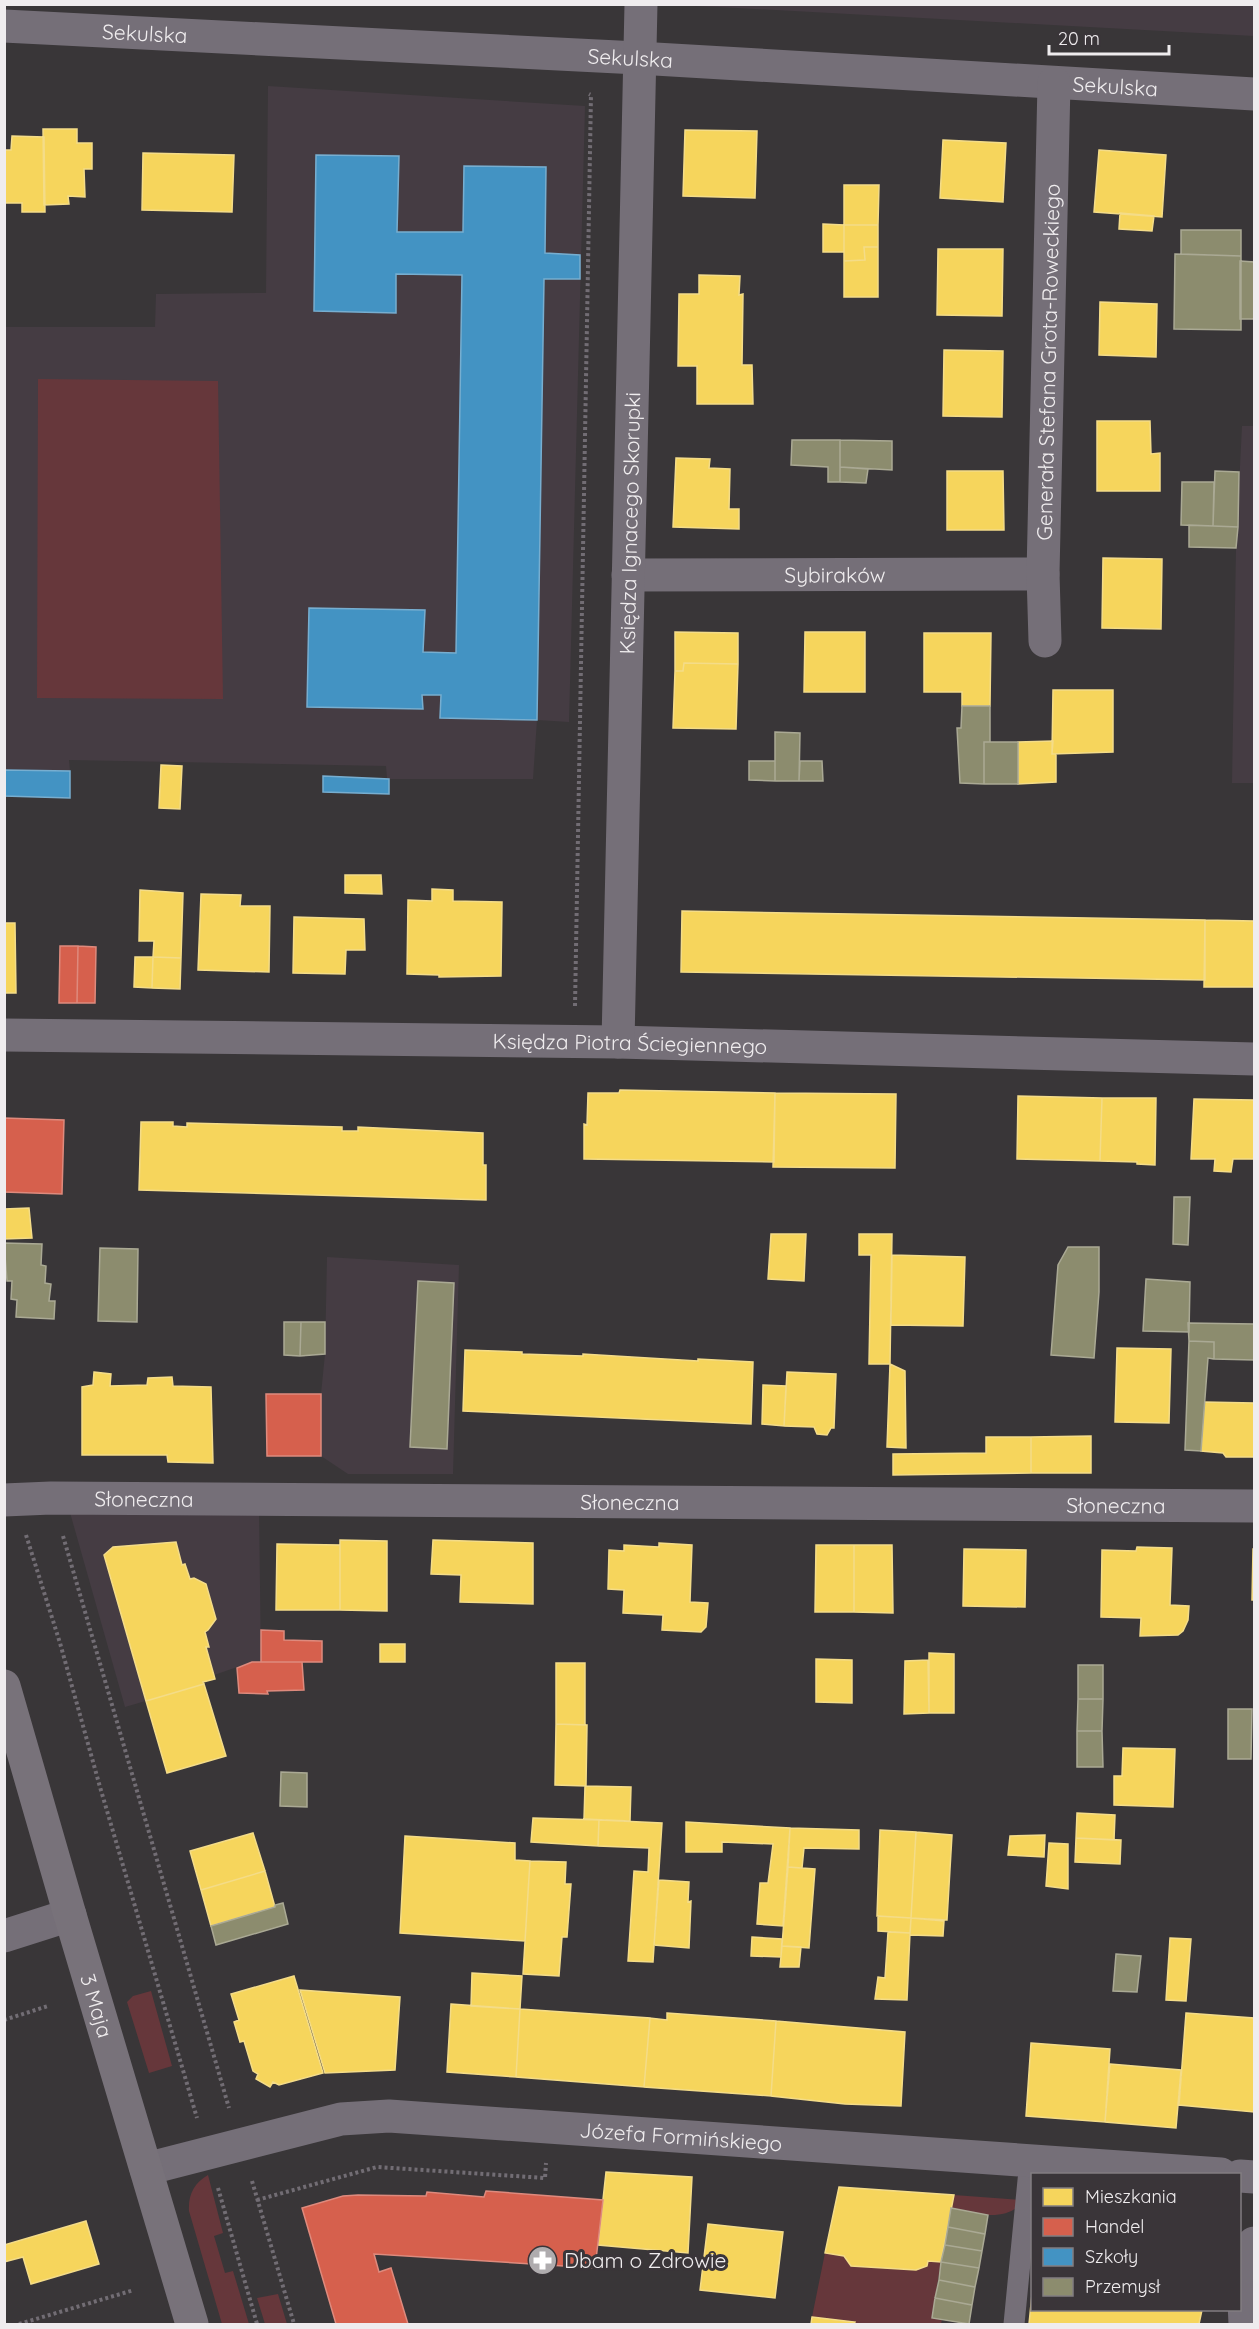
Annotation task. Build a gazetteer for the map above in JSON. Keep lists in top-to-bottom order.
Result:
{
  "streets": {
    "main road": ["3 Maja"],
    "street": [
      "Sekulska",
      "Generała Stefana Grota-Roweckiego",
      "Księdza Ignacego Skorupki",
      "Sybiraków",
      "Księdza Piotra Ściegiennego",
      "Słoneczna",
      "Józefa Formińskiego"
    ]
  },
  "crossings": [
    ["Sekulska", "Generała Stefana Grota-Roweckiego"],
    ["Sekulska", "Księdza Ignacego Skorupki"],
    ["Generała Stefana Grota-Roweckiego", "Sybiraków"],
    ["Księdza Ignacego Skorupki", "Sybiraków"],
    ["Księdza Ignacego Skorupki", "Księdza Piotra Ściegiennego"],
    ["3 Maja", "Józefa Formińskiego"]
  ],
  "places": {
    "pharmacy": ["Dbam o Zdrowie"]
  },
  "legend": [
    "Mieszkania",
    "Handel",
    "Szkoły",
    "Przemysł"
  ],
  "scale_bar": "20 m"
}
